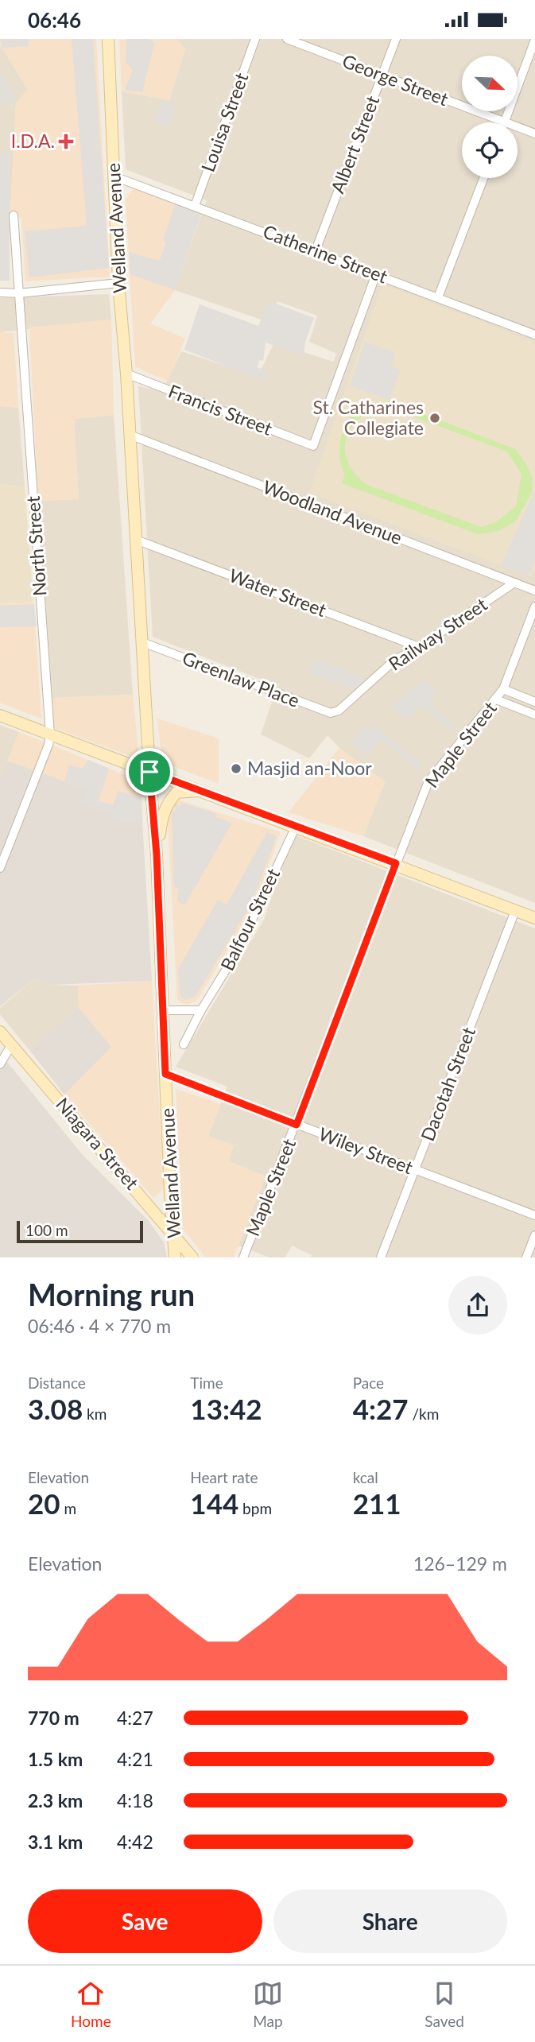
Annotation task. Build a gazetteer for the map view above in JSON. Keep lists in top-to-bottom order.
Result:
{
  "streets": {
    "main road": ["Welland Avenue", "Niagara Street"],
    "street": [
      "George Street",
      "Louisa Street",
      "Albert Street",
      "Catherine Street",
      "Francis Street",
      "Woodland Avenue",
      "North Street",
      "Water Street",
      "Railway Street",
      "Greenlaw Place",
      "Maple Street",
      "Balfour Street",
      "Dacotah Street",
      "Wiley Street"
    ]
  },
  "crossings": [
    ["George Street", "Albert Street"],
    ["Louisa Street", "Catherine Street"],
    ["Albert Street", "Catherine Street"],
    ["Welland Avenue", "Catherine Street"],
    ["Welland Avenue", "Francis Street"],
    ["Welland Avenue", "Woodland Avenue"],
    ["Welland Avenue", "Water Street"],
    ["Welland Avenue", "Greenlaw Place"],
    ["Welland Avenue", "Niagara Street"],
    ["Welland Avenue", "Wiley Street"],
    ["Catherine Street", "Francis Street"],
    ["Woodland Avenue", "Railway Street"],
    ["Water Street", "Railway Street"],
    ["Railway Street", "Greenlaw Place"],
    ["Maple Street", "Wiley Street"],
    ["Dacotah Street", "Wiley Street"]
  ],
  "places": {
    "health": ["I.D.A."],
    "other": ["St. Catharines Collegiate", "Masjid an-Noor"]
  },
  "scale_bar": "100 m",
  "north": "bottom right",
  "page": {
    "status": "06:46",
    "scale": "100 m",
    "heading": ["Morning run", "06:46 · 4 × 770 m"],
    "stats": [
      ["Distance", "3.08 km"],
      ["Time", "13:42"],
      ["Pace", "4:27 /km"],
      ["Elevation", "20 m"],
      ["Heart rate", "144 bpm"],
      ["kcal", "211"]
    ],
    "chart": ["Elevation", "126–129 m"],
    "list": [
      {
        "name": "770 m",
        "note": "4:27"
      },
      {
        "name": "1.5 km",
        "note": "4:21"
      },
      {
        "name": "2.3 km",
        "note": "4:18"
      },
      {
        "name": "3.1 km",
        "note": "4:42"
      }
    ],
    "buttons": ["Save", "Share"],
    "tabs": ["Home", "Map", "Saved"]
  }
}
